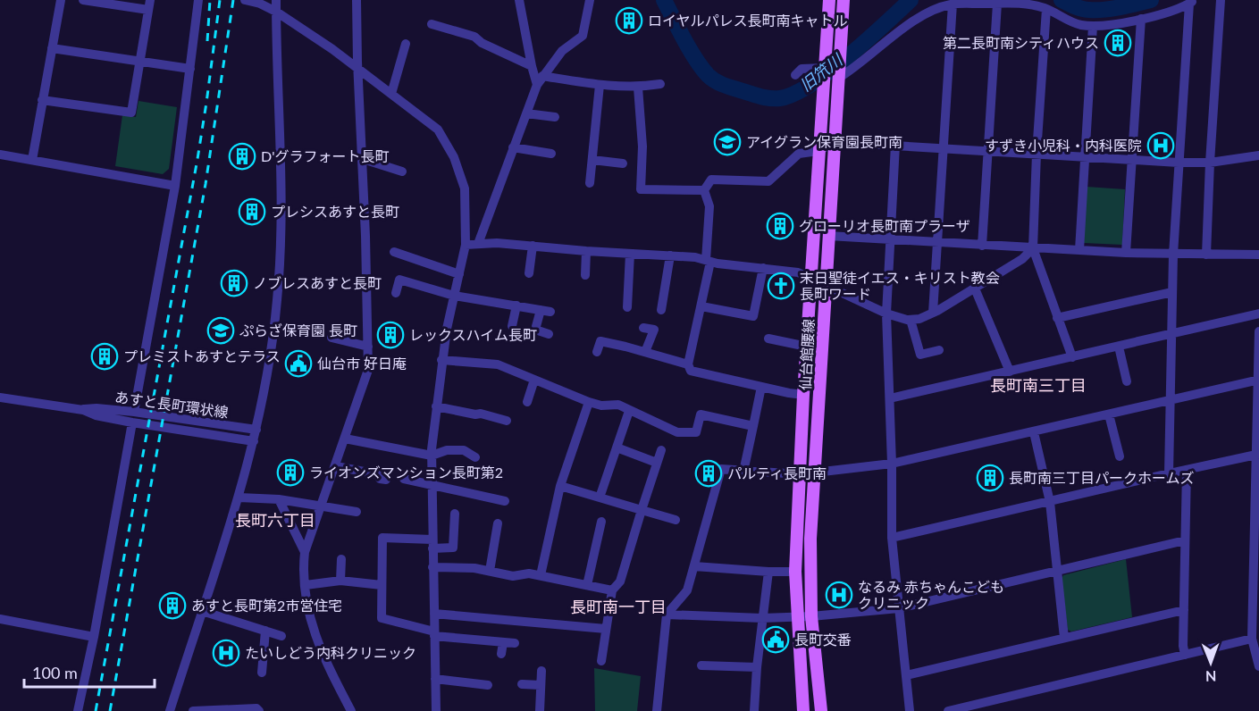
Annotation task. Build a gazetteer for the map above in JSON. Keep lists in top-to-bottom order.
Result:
{
  "streets": {
    "main road": ["仙台館腰線"],
    "street": ["あすと長町環状線"]
  },
  "districts": ["長町南三丁目", "長町六丁目", "長町南一丁目"],
  "water": ["旧笊川"],
  "places": {
    "building": [
      "ロイヤルパレス長町南キャトル",
      "第二長町南シティハウス",
      "D'グラフォート長町",
      "プレシスあすと長町",
      "グローリオ長町南プラーザ",
      "ノブレスあすと長町",
      "レックスハイム長町",
      "プレミストあすとテラス",
      "ライオンズマンション長町第2",
      "パルティ長町南",
      "長町南三丁目パークホームズ",
      "あすと長町第2市営住宅"
    ],
    "school or university": ["アイグラン保育園長町南", "ぷらざ保育園 長町"],
    "hospital": ["すずき小児科・内科医院", "なるみ 赤ちゃんこども クリニック", "たいしどう内科クリニック"],
    "church": ["末日聖徒イエス・キリスト教会 長町ワード"],
    "public building": ["仙台市 好日庵", "長町交番"]
  },
  "scale_bar": "100 m",
  "north": "bottom"
}
